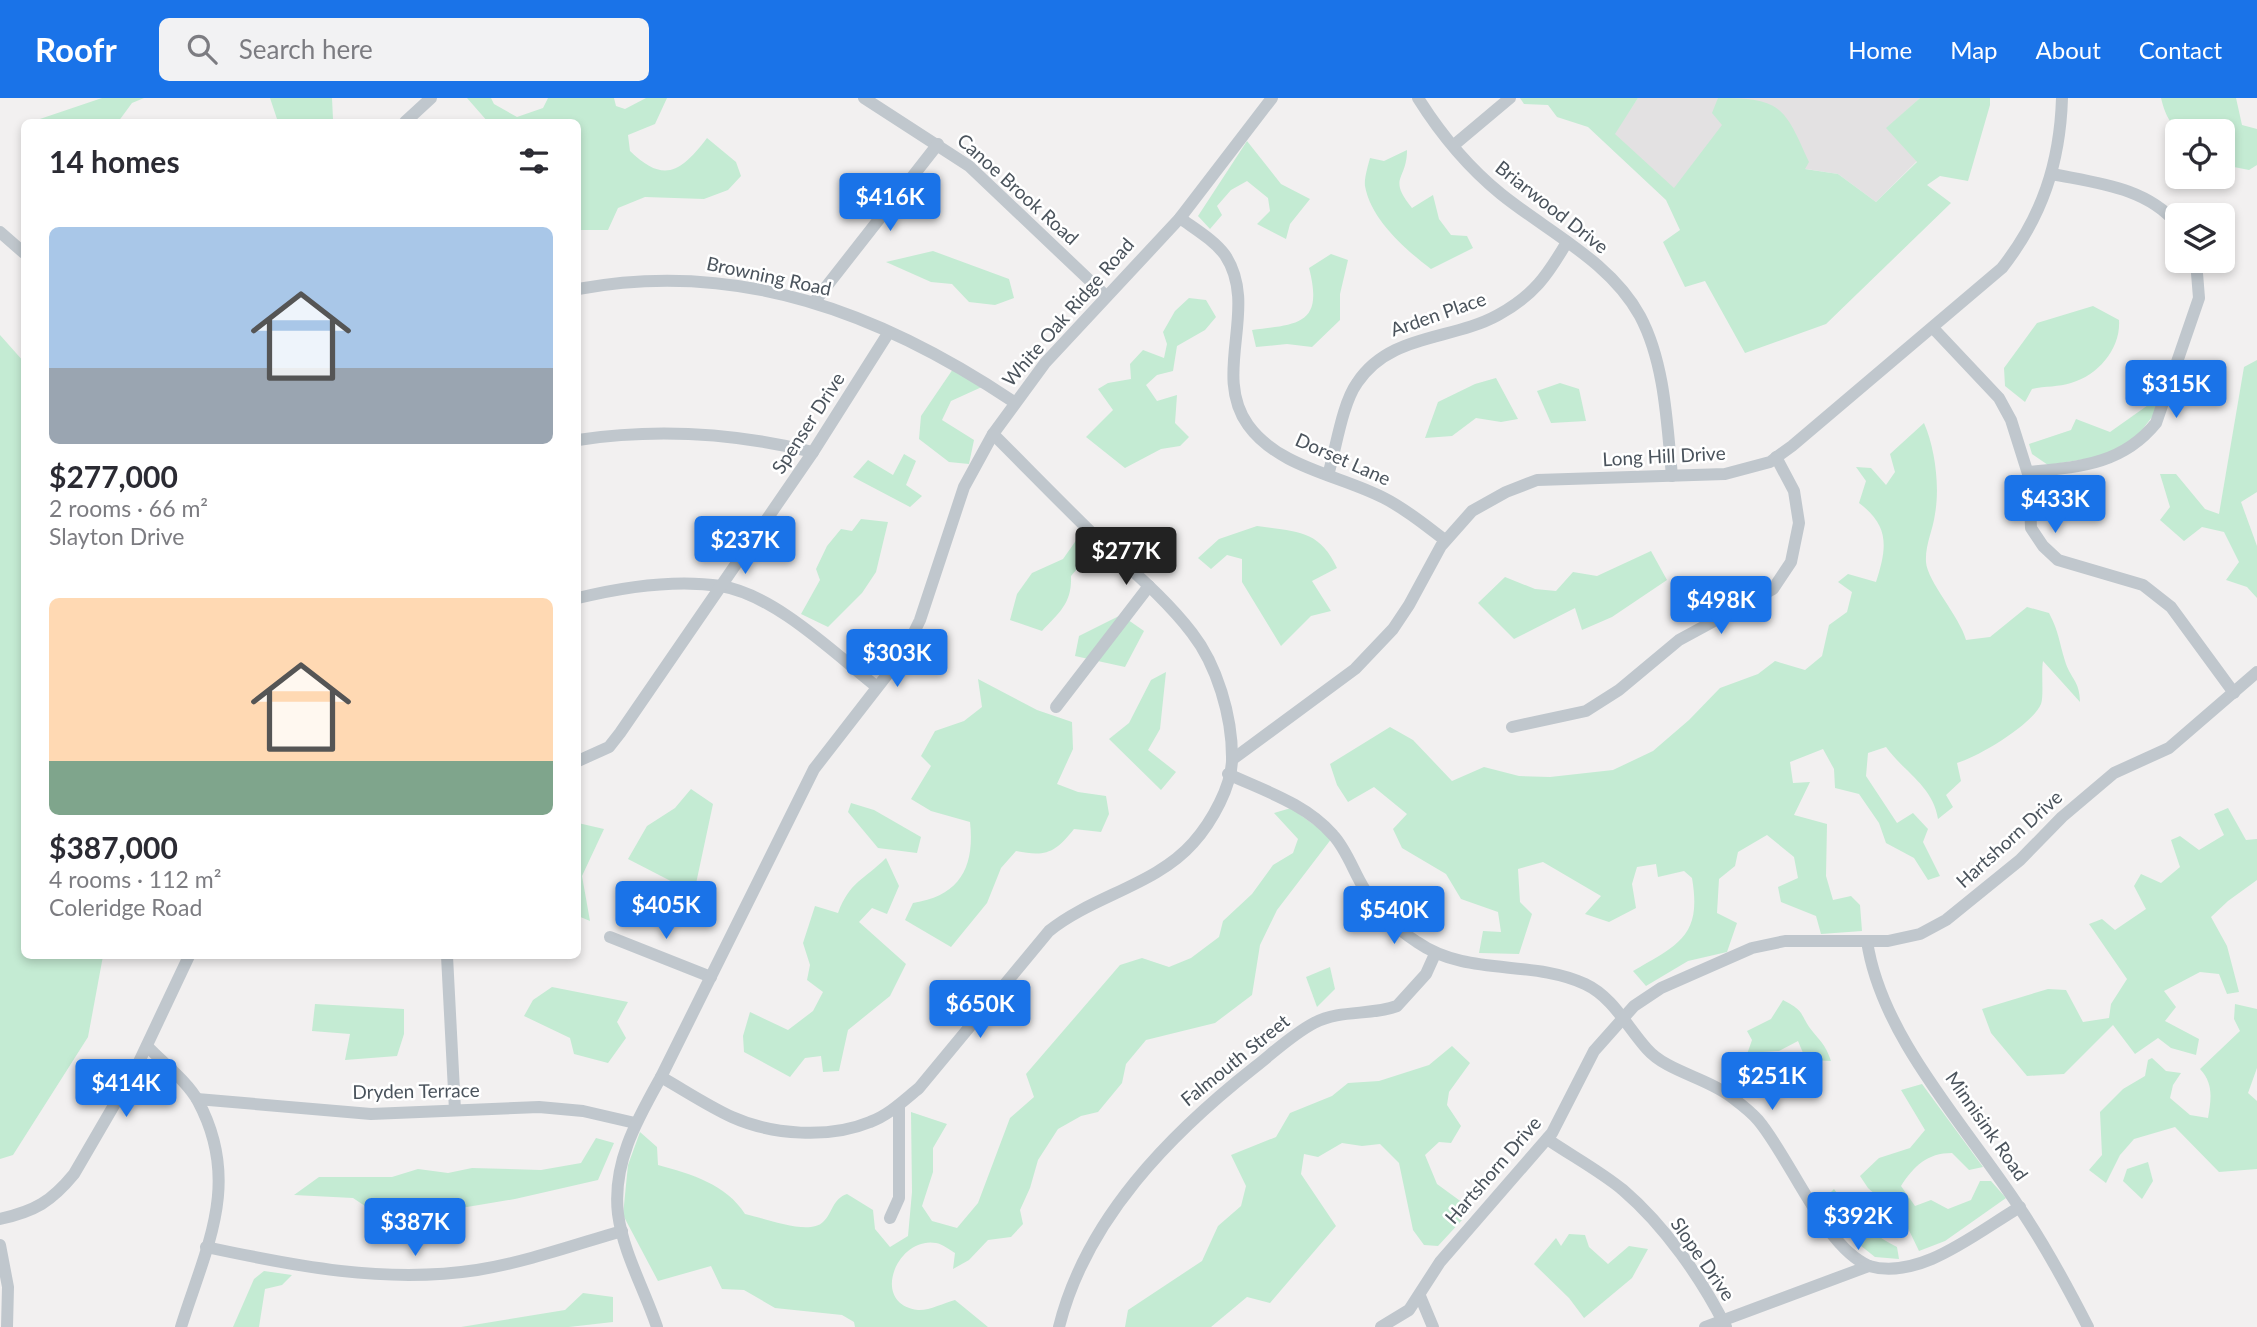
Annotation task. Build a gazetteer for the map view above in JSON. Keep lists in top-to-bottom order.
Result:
{
  "streets": {
    "street": [
      "Canoe Brook Road",
      "Briarwood Drive",
      "Browning Road",
      "White Oak Ridge Road",
      "Arden Place",
      "Spenser Drive",
      "Long Hill Drive",
      "Dorset Lane",
      "Hartshorn Drive",
      "Falmouth Street",
      "Dryden Terrace",
      "Minnisink Road",
      "Slope Drive"
    ]
  },
  "crossings": [
    ["Canoe Brook Road", "White Oak Ridge Road"],
    ["Briarwood Drive", "Arden Place"],
    ["Briarwood Drive", "Long Hill Drive"],
    ["Browning Road", "White Oak Ridge Road"],
    ["Browning Road", "Spenser Drive"],
    ["White Oak Ridge Road", "Dorset Lane"],
    ["White Oak Ridge Road", "Dryden Terrace"],
    ["Arden Place", "Dorset Lane"],
    ["Long Hill Drive", "Dorset Lane"],
    ["Hartshorn Drive", "Minnisink Road"],
    ["Hartshorn Drive", "Slope Drive"]
  ],
  "page": {
    "header": "Roofr",
    "search": "Search here",
    "nav": [
      "Home",
      "Map",
      "About",
      "Contact"
    ],
    "heading": "14 homes",
    "price": [
      "$416K",
      "$315K",
      "$433K",
      "$237K",
      "$277K",
      "$498K",
      "$303K",
      "$405K",
      "$540K",
      "$650K",
      "$251K",
      "$414K",
      "$392K",
      "$387K"
    ],
    "list": [
      {
        "name": "$277,000",
        "note": "2 rooms · 66 m² · Slayton Drive"
      },
      {
        "name": "$387,000",
        "note": "4 rooms · 112 m² · Coleridge Road"
      }
    ]
  }
}
